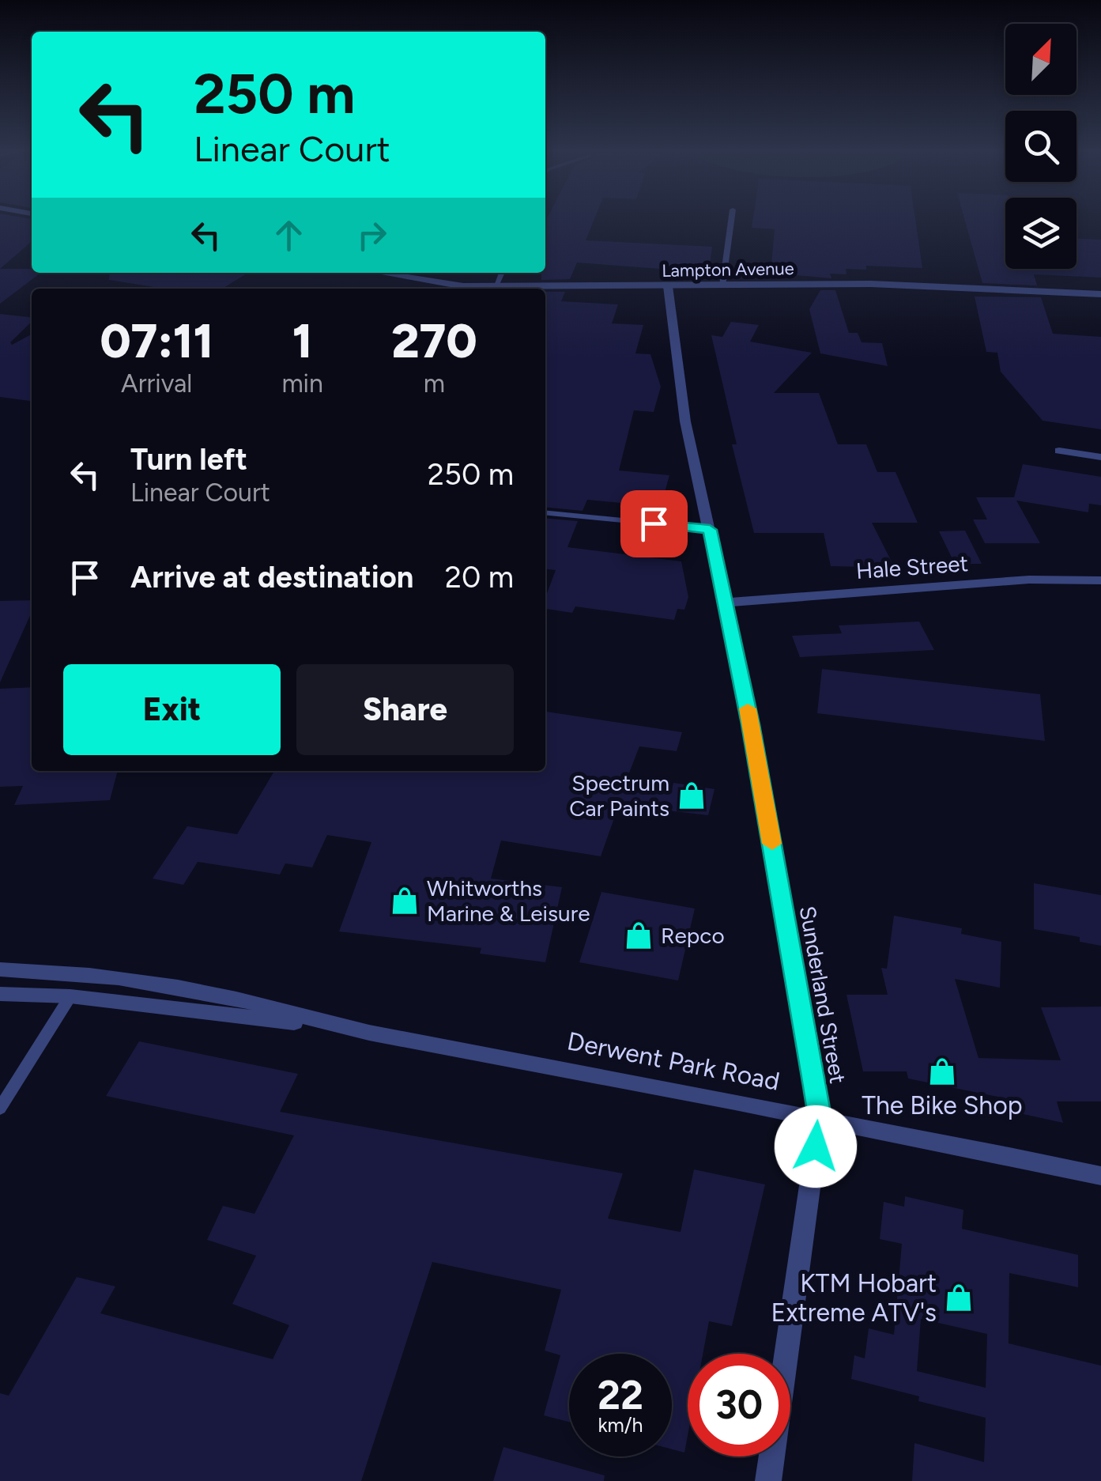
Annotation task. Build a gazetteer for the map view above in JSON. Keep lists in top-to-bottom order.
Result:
{
  "streets": {
    "street": [
      "Lampton Avenue",
      "Hale Street",
      "Sunderland Street",
      "Derwent Park Road"
    ]
  },
  "crossings": [
    ["Lampton Avenue", "Sunderland Street"],
    ["Hale Street", "Sunderland Street"],
    ["Sunderland Street", "Derwent Park Road"]
  ],
  "places": {
    "shop": [
      "Spectrum Car Paints",
      "Whitworths Marine & Leisure",
      "Repco",
      "The Bike Shop",
      "KTM Hobart Extreme ATV's"
    ]
  },
  "north": "top right",
  "page": {
    "turn": ["250 m", "Linear Court"],
    "eta": [
      "07:11",
      "Arrival",
      "1",
      "min",
      "270",
      "m"
    ],
    "list": [
      {
        "name": "Turn left",
        "note": "Linear Court",
        "value": "250 m"
      },
      {
        "name": "Arrive at destination",
        "value": "20 m"
      }
    ],
    "buttons": ["Exit", "Share"],
    "speed": "22 km/h",
    "limit": "30"
  }
}
